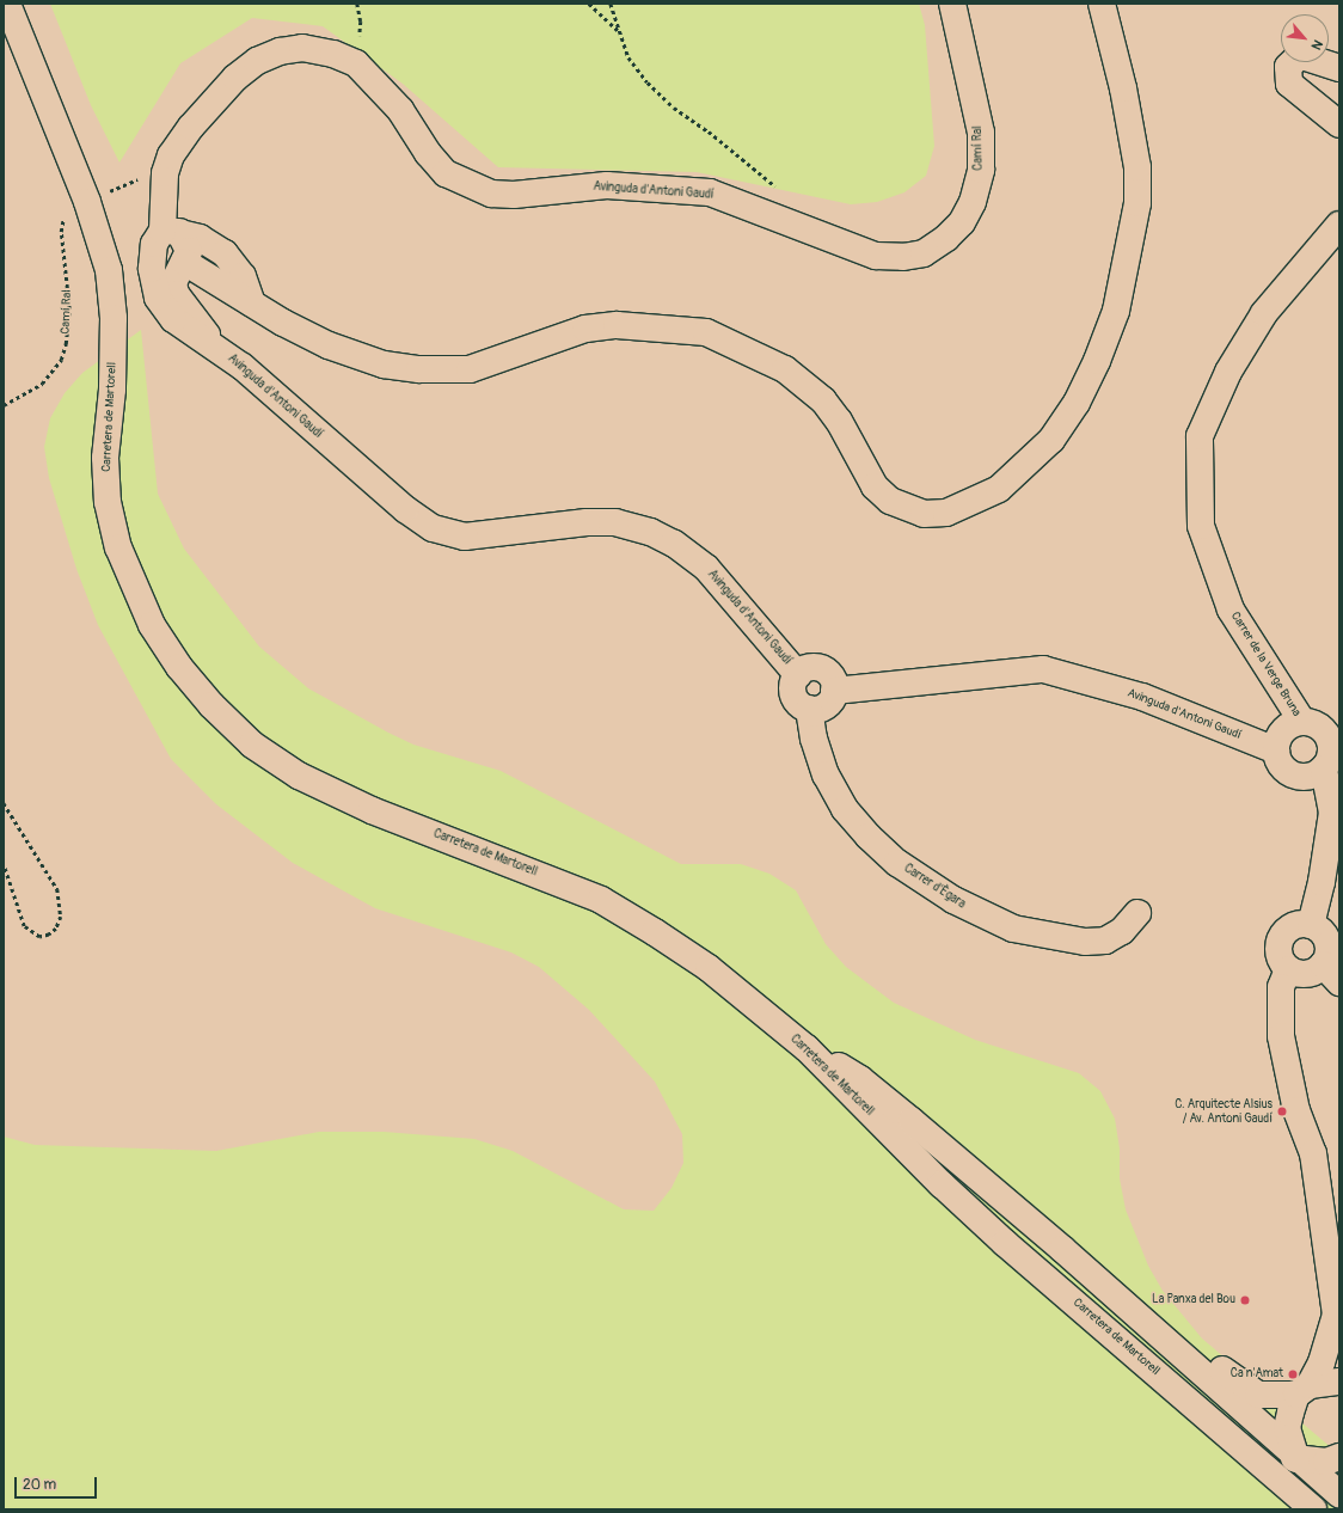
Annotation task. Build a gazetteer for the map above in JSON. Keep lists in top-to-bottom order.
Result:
{
  "streets": {
    "street": [
      "Camí Ral",
      "Avinguda d'Antoni Gaudí",
      "Carretera de Martorell",
      "Carrer de la Verge Bruna",
      "Carrer d'Ègara"
    ]
  },
  "crossings": [
    ["Camí Ral", "Avinguda d'Antoni Gaudí"],
    ["Camí Ral", "Carretera de Martorell"],
    ["Avinguda d'Antoni Gaudí", "Carrer de la Verge Bruna"],
    ["Avinguda d'Antoni Gaudí", "Carrer d'Ègara"]
  ],
  "places": ["C. Arquitecte Alsius / Av. Antoni Gaudí", "La Panxa del Bou", "Ca n'Amat"],
  "scale_bar": "20 m",
  "north": "bottom right"
}
